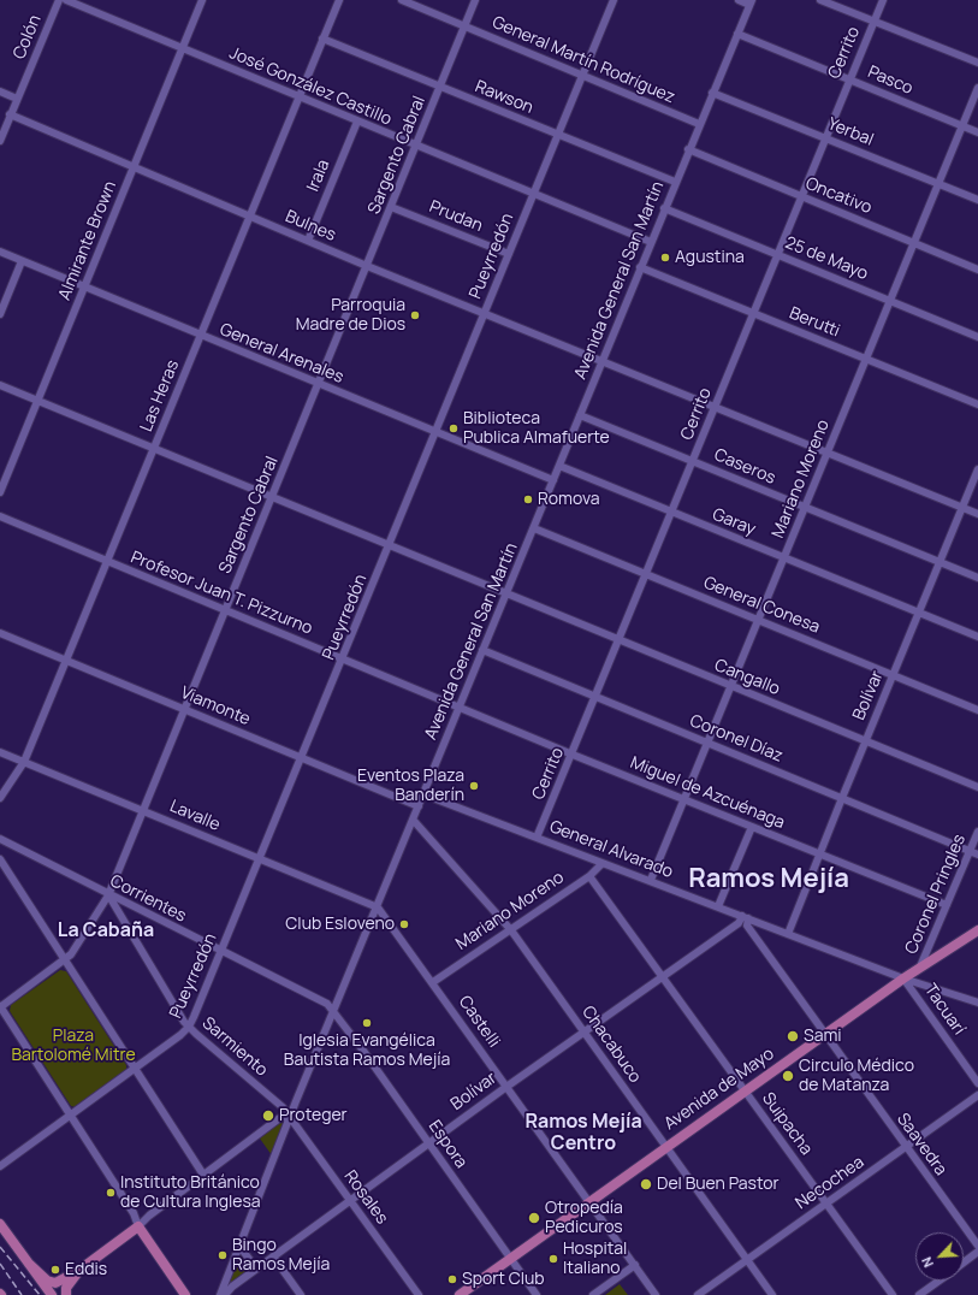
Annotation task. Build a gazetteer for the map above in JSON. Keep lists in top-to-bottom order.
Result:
{
  "streets": {
    "main road": ["Avenida de Mayo"],
    "street": [
      "Colón",
      "Cerrito",
      "General Martín Rodríguez",
      "Pasco",
      "José González Castillo",
      "Rawson",
      "Yerbal",
      "Sargento Cabral",
      "Irala",
      "Oncativo",
      "Prudan",
      "Bulnes",
      "Almirante Brown",
      "Pueyrredón",
      "25 de Mayo",
      "Avenida General San Martín",
      "Berutti",
      "General Arenales",
      "Las Heras",
      "Caseros",
      "Mariano Moreno",
      "Garay",
      "Profesor Juan T. Pizzurno",
      "General Conesa",
      "Cangallo",
      "Bolívar",
      "Viamonte",
      "Coronel Díaz",
      "Miguel de Azcuénaga",
      "Lavalle",
      "General Alvarado",
      "Coronel Pringles",
      "Corrientes",
      "Tacuarí",
      "Castelli",
      "Chacabuco",
      "Sarmiento",
      "Suipacha",
      "Espora",
      "Saavedra",
      "Necochea",
      "Rosales"
    ]
  },
  "crossings": [
    ["Colón", "Bulnes"],
    ["Cerrito", "Pasco"],
    ["Cerrito", "Yerbal"],
    ["Cerrito", "Oncativo"],
    ["Cerrito", "Bulnes"],
    ["Cerrito", "25 de Mayo"],
    ["Cerrito", "Berutti"],
    ["Cerrito", "Caseros"],
    ["Cerrito", "Garay"],
    ["Cerrito", "General Conesa"],
    ["Cerrito", "Cangallo"],
    ["Cerrito", "Coronel Díaz"],
    ["Cerrito", "Miguel de Azcuénaga"],
    ["Cerrito", "General Alvarado"],
    ["General Martín Rodríguez", "Sargento Cabral"],
    ["General Martín Rodríguez", "Pueyrredón"],
    ["General Martín Rodríguez", "Avenida General San Martín"],
    ["Pasco", "Avenida General San Martín"],
    ["Pasco", "Mariano Moreno"],
    ["José González Castillo", "Sargento Cabral"],
    ["José González Castillo", "Irala"],
    ["José González Castillo", "Almirante Brown"],
    ["José González Castillo", "Pueyrredón"],
    ["José González Castillo", "Avenida General San Martín"],
    ["José González Castillo", "Las Heras"],
    ["Rawson", "Sargento Cabral"],
    ["Rawson", "Pueyrredón"],
    ["Rawson", "Avenida General San Martín"],
    ["Rawson", "Las Heras"],
    ["Yerbal", "Avenida General San Martín"],
    ["Yerbal", "Mariano Moreno"],
    ["Sargento Cabral", "Prudan"],
    ["Sargento Cabral", "Bulnes"],
    ["Sargento Cabral", "General Arenales"],
    ["Sargento Cabral", "Profesor Juan T. Pizzurno"],
    ["Sargento Cabral", "Cangallo"],
    ["Sargento Cabral", "Viamonte"],
    ["Sargento Cabral", "Lavalle"],
    ["Sargento Cabral", "Corrientes"],
    ["Sargento Cabral", "Sarmiento"],
    ["Irala", "Bulnes"],
    ["Oncativo", "Avenida General San Martín"],
    ["Oncativo", "Mariano Moreno"],
    ["Prudan", "Pueyrredón"],
    ["Bulnes", "Almirante Brown"],
    ["Bulnes", "Pueyrredón"],
    ["Bulnes", "Avenida General San Martín"],
    ["Bulnes", "Las Heras"],
    ["Bulnes", "Mariano Moreno"],
    ["Bulnes", "Bolívar"],
    ["Almirante Brown", "General Arenales"],
    ["Almirante Brown", "Cangallo"],
    ["Pueyrredón", "General Arenales"],
    ["Pueyrredón", "Profesor Juan T. Pizzurno"],
    ["Pueyrredón", "Cangallo"],
    ["Pueyrredón", "Viamonte"],
    ["Pueyrredón", "Lavalle"],
    ["Pueyrredón", "Corrientes"],
    ["Pueyrredón", "Sarmiento"],
    ["25 de Mayo", "Avenida General San Martín"],
    ["25 de Mayo", "Mariano Moreno"],
    ["Avenida General San Martín", "Berutti"],
    ["Avenida General San Martín", "General Arenales"],
    ["Avenida General San Martín", "Caseros"],
    ["Avenida General San Martín", "Garay"],
    ["Avenida General San Martín", "Profesor Juan T. Pizzurno"],
    ["Avenida General San Martín", "General Conesa"],
    ["Avenida General San Martín", "Cangallo"],
    ["Avenida General San Martín", "Viamonte"],
    ["Avenida General San Martín", "Coronel Díaz"],
    ["Avenida General San Martín", "Miguel de Azcuénaga"],
    ["Avenida General San Martín", "Lavalle"],
    ["Avenida General San Martín", "General Alvarado"],
    ["Avenida General San Martín", "Corrientes"],
    ["Avenida General San Martín", "Castelli"],
    ["Avenida General San Martín", "Chacabuco"],
    ["Avenida General San Martín", "Sarmiento"],
    ["Avenida General San Martín", "Espora"],
    ["Avenida General San Martín", "Rosales"],
    ["Berutti", "Mariano Moreno"],
    ["General Arenales", "Las Heras"],
    ["Las Heras", "Profesor Juan T. Pizzurno"],
    ["Las Heras", "Cangallo"],
    ["Las Heras", "Viamonte"],
    ["Las Heras", "Lavalle"],
    ["Caseros", "Mariano Moreno"],
    ["Caseros", "Bolívar"],
    ["Mariano Moreno", "Garay"],
    ["Mariano Moreno", "General Conesa"],
    ["Mariano Moreno", "Cangallo"],
    ["Mariano Moreno", "Coronel Díaz"],
    ["Mariano Moreno", "Miguel de Azcuénaga"],
    ["Mariano Moreno", "General Alvarado"],
    ["Mariano Moreno", "Castelli"],
    ["Mariano Moreno", "Chacabuco"],
    ["Mariano Moreno", "Suipacha"],
    ["Garay", "Bolívar"],
    ["Profesor Juan T. Pizzurno", "Miguel de Azcuénaga"],
    ["General Conesa", "Bolívar"],
    ["Cangallo", "Bolívar"],
    ["Bolívar", "Coronel Díaz"],
    ["Bolívar", "Miguel de Azcuénaga"],
    ["Bolívar", "General Alvarado"],
    ["Bolívar", "Castelli"],
    ["Bolívar", "Chacabuco"],
    ["Bolívar", "Suipacha"],
    ["Bolívar", "Espora"],
    ["Bolívar", "Saavedra"],
    ["Bolívar", "Rosales"],
    ["Coronel Díaz", "Coronel Pringles"],
    ["Miguel de Azcuénaga", "Coronel Pringles"],
    ["Lavalle", "Castelli"],
    ["General Alvarado", "Tacuarí"],
    ["General Alvarado", "Avenida de Mayo"],
    ["General Alvarado", "Saavedra"],
    ["Coronel Pringles", "Avenida de Mayo"],
    ["Corrientes", "Sarmiento"],
    ["Corrientes", "Espora"],
    ["Tacuarí", "Avenida de Mayo"],
    ["Castelli", "Avenida de Mayo"],
    ["Chacabuco", "Avenida de Mayo"],
    ["Chacabuco", "Necochea"],
    ["Sarmiento", "Rosales"],
    ["Avenida de Mayo", "Suipacha"],
    ["Avenida de Mayo", "Espora"],
    ["Avenida de Mayo", "Saavedra"],
    ["Suipacha", "Necochea"],
    ["Saavedra", "Necochea"]
  ],
  "districts": ["Ramos Mejía", "La Cabaña", "Ramos Mejía Centro"],
  "parks": ["Plaza Bartolomé Mitre"],
  "places": [
    "Agustina",
    "Parroquia Madre de Dios",
    "Biblioteca Publica Almafuerte",
    "Romova",
    "Eventos Plaza Banderín",
    "Club Esloveno",
    "Iglesia Evangélica Bautista Ramos Mejía",
    "Sami",
    "Circulo Médico de Matanza",
    "Proteger",
    "Del Buen Pastor",
    "Instituto Británico de Cultura Inglesa",
    "Otropedía Pedicuros",
    "Bingo Ramos Mejía",
    "Hospital Italiano",
    "Eddis",
    "Sport Club"
  ],
  "north": "bottom left"
}
